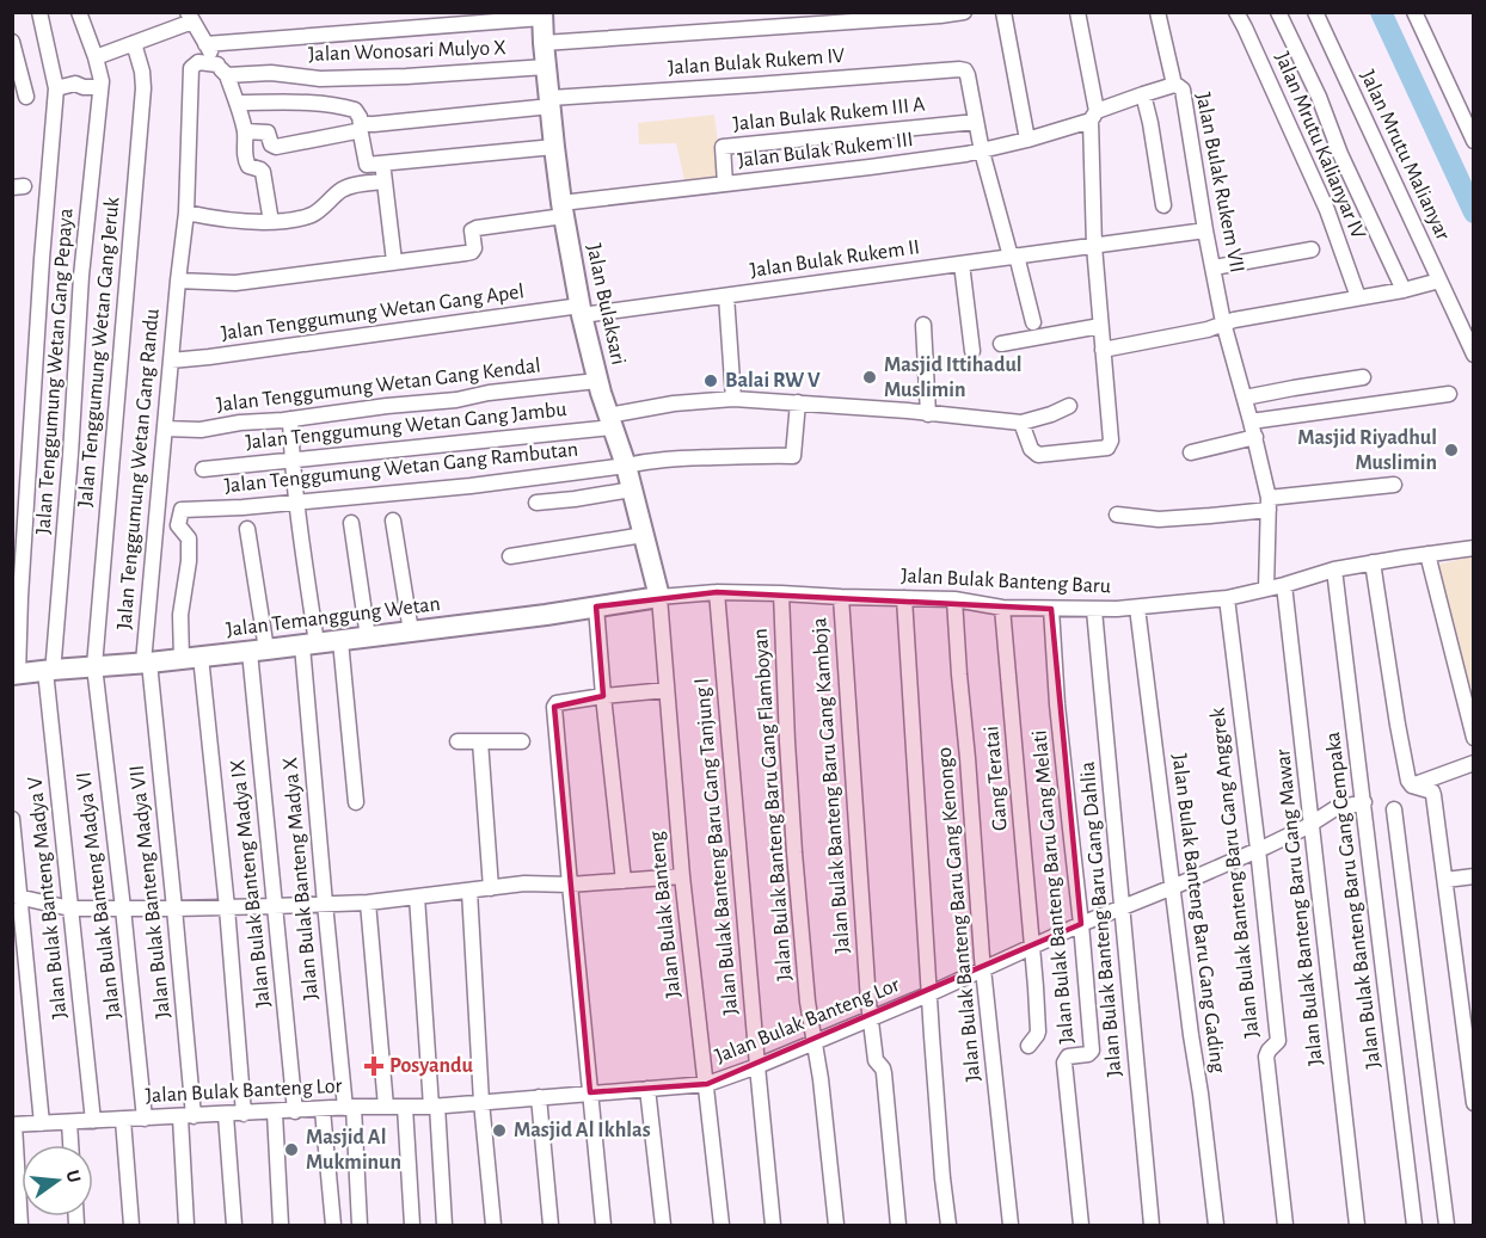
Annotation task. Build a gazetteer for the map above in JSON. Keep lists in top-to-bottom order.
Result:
{
  "streets": {
    "street": [
      "Jalan Wonosari Mulyo X",
      "Jalan Bulak Rukem IV",
      "Jalan Bulak Rukem III A",
      "Jalan Mrutu Kalianyar IV",
      "Jalan Bulak Rukem III",
      "Jalan Mrutu Malianyar",
      "Jalan Bulak Rukem VII",
      "Jalan Bulak Rukem II",
      "Jalan Bulaksari",
      "Jalan Tenggumung Wetan Gang Apel",
      "Jalan Tenggumung Wetan Gang Jeruk",
      "Jalan Tenggumung Wetan Gang Pepaya",
      "Jalan Tenggumung Wetan Gang Kendal",
      "Jalan Tenggumung Wetan Gang Jambu",
      "Jalan Tenggumung Wetan Gang Rambutan",
      "Jalan Tenggumung Wetan Gang Randu",
      "Jalan Bulak Banteng Baru",
      "Jalan Temanggung Wetan",
      "Gang Teratai",
      "Jalan Bulak Banteng Baru Gang Kamboja",
      "Jalan Bulak Banteng Baru Gang Flamboyan",
      "Jalan Bulak Banteng Baru Gang Tanjung I",
      "Jalan Bulak Banteng Baru Gang Anggrek",
      "Jalan Bulak Banteng Madya X",
      "Jalan Bulak Banteng Madya IX",
      "Jalan Bulak Banteng Baru Gang Melati",
      "Jalan Bulak Banteng Madya VII",
      "Jalan Bulak Banteng Madya VI",
      "Jalan Bulak Banteng Madya V",
      "Jalan Bulak Banteng Baru Gang Cempaka",
      "Jalan Bulak Banteng Baru Gang Mawar",
      "Jalan Bulak Banteng Baru Gang Gading",
      "Jalan Bulak Banteng",
      "Jalan Bulak Banteng Baru Gang Kenongo",
      "Jalan Bulak Banteng Baru Gang Dahlia",
      "Jalan Bulak Banteng Lor"
    ]
  },
  "crossings": [
    ["Jalan Wonosari Mulyo X", "Jalan Bulaksari"],
    ["Jalan Wonosari Mulyo X", "Jalan Tenggumung Wetan Gang Randu"],
    ["Jalan Bulak Rukem IV", "Jalan Bulak Rukem III A"],
    ["Jalan Bulak Rukem IV", "Jalan Bulaksari"],
    ["Jalan Bulak Rukem III A", "Jalan Bulak Rukem III"],
    ["Jalan Bulak Rukem III", "Jalan Bulak Rukem VII"],
    ["Jalan Bulak Rukem III", "Jalan Bulaksari"],
    ["Jalan Bulak Rukem VII", "Jalan Bulak Rukem II"],
    ["Jalan Bulak Rukem VII", "Jalan Bulak Banteng Baru"],
    ["Jalan Bulak Rukem II", "Jalan Bulaksari"],
    ["Jalan Bulak Rukem II", "Jalan Tenggumung Wetan Gang Apel"],
    ["Jalan Bulaksari", "Jalan Tenggumung Wetan Gang Apel"],
    ["Jalan Bulaksari", "Jalan Tenggumung Wetan Gang Kendal"],
    ["Jalan Bulaksari", "Jalan Tenggumung Wetan Gang Jambu"],
    ["Jalan Bulaksari", "Jalan Tenggumung Wetan Gang Rambutan"],
    ["Jalan Bulaksari", "Jalan Bulak Banteng Baru"],
    ["Jalan Bulaksari", "Jalan Temanggung Wetan"],
    ["Jalan Bulaksari", "Jalan Bulak Banteng"],
    ["Jalan Tenggumung Wetan Gang Apel", "Jalan Tenggumung Wetan Gang Randu"],
    ["Jalan Tenggumung Wetan Gang Jeruk", "Jalan Temanggung Wetan"],
    ["Jalan Tenggumung Wetan Gang Jeruk", "Jalan Bulak Banteng Madya VI"],
    ["Jalan Tenggumung Wetan Gang Pepaya", "Jalan Temanggung Wetan"],
    ["Jalan Tenggumung Wetan Gang Pepaya", "Jalan Bulak Banteng Madya V"],
    ["Jalan Tenggumung Wetan Gang Kendal", "Jalan Tenggumung Wetan Gang Randu"],
    ["Jalan Tenggumung Wetan Gang Kendal", "Jalan Bulak Banteng Madya X"],
    ["Jalan Tenggumung Wetan Gang Jambu", "Jalan Tenggumung Wetan Gang Rambutan"],
    ["Jalan Tenggumung Wetan Gang Jambu", "Jalan Bulak Banteng Madya X"],
    ["Jalan Tenggumung Wetan Gang Rambutan", "Jalan Temanggung Wetan"],
    ["Jalan Tenggumung Wetan Gang Rambutan", "Jalan Bulak Banteng Madya X"],
    ["Jalan Tenggumung Wetan Gang Randu", "Jalan Temanggung Wetan"],
    ["Jalan Tenggumung Wetan Gang Randu", "Jalan Bulak Banteng Madya VII"],
    ["Jalan Bulak Banteng Baru", "Jalan Temanggung Wetan"],
    ["Jalan Bulak Banteng Baru", "Gang Teratai"],
    ["Jalan Bulak Banteng Baru", "Jalan Bulak Banteng Baru Gang Kamboja"],
    ["Jalan Bulak Banteng Baru", "Jalan Bulak Banteng Baru Gang Flamboyan"],
    ["Jalan Bulak Banteng Baru", "Jalan Bulak Banteng Baru Gang Tanjung I"],
    ["Jalan Bulak Banteng Baru", "Jalan Bulak Banteng Baru Gang Anggrek"],
    ["Jalan Bulak Banteng Baru", "Jalan Bulak Banteng Baru Gang Melati"],
    ["Jalan Bulak Banteng Baru", "Jalan Bulak Banteng Baru Gang Cempaka"],
    ["Jalan Bulak Banteng Baru", "Jalan Bulak Banteng Baru Gang Mawar"],
    ["Jalan Bulak Banteng Baru", "Jalan Bulak Banteng Baru Gang Gading"],
    ["Jalan Bulak Banteng Baru", "Jalan Bulak Banteng"],
    ["Jalan Bulak Banteng Baru", "Jalan Bulak Banteng Baru Gang Kenongo"],
    ["Jalan Bulak Banteng Baru", "Jalan Bulak Banteng Baru Gang Dahlia"],
    ["Jalan Temanggung Wetan", "Jalan Bulak Banteng Madya X"],
    ["Jalan Temanggung Wetan", "Jalan Bulak Banteng Madya IX"],
    ["Jalan Temanggung Wetan", "Jalan Bulak Banteng Madya VII"],
    ["Jalan Temanggung Wetan", "Jalan Bulak Banteng Madya VI"],
    ["Jalan Temanggung Wetan", "Jalan Bulak Banteng Madya V"],
    ["Jalan Temanggung Wetan", "Jalan Bulak Banteng"],
    ["Gang Teratai", "Jalan Bulak Banteng Lor"],
    ["Jalan Bulak Banteng Baru Gang Kamboja", "Jalan Bulak Banteng Lor"],
    ["Jalan Bulak Banteng Baru Gang Flamboyan", "Jalan Bulak Banteng Lor"],
    ["Jalan Bulak Banteng Baru Gang Tanjung I", "Jalan Bulak Banteng Lor"],
    ["Jalan Bulak Banteng Baru Gang Anggrek", "Jalan Bulak Banteng Lor"],
    ["Jalan Bulak Banteng Madya X", "Jalan Bulak Banteng Lor"],
    ["Jalan Bulak Banteng Madya IX", "Jalan Bulak Banteng Lor"],
    ["Jalan Bulak Banteng Baru Gang Melati", "Jalan Bulak Banteng Lor"],
    ["Jalan Bulak Banteng Madya VII", "Jalan Bulak Banteng Lor"],
    ["Jalan Bulak Banteng Madya VI", "Jalan Bulak Banteng Lor"],
    ["Jalan Bulak Banteng Madya V", "Jalan Bulak Banteng Lor"],
    ["Jalan Bulak Banteng Baru Gang Cempaka", "Jalan Bulak Banteng Lor"],
    ["Jalan Bulak Banteng Baru Gang Mawar", "Jalan Bulak Banteng Lor"],
    ["Jalan Bulak Banteng Baru Gang Gading", "Jalan Bulak Banteng Lor"],
    ["Jalan Bulak Banteng", "Jalan Bulak Banteng Lor"],
    ["Jalan Bulak Banteng Baru Gang Kenongo", "Jalan Bulak Banteng Lor"],
    ["Jalan Bulak Banteng Baru Gang Dahlia", "Jalan Bulak Banteng Lor"]
  ],
  "places": {
    "other": [
      "Masjid Ittihadul Muslimin",
      "Balai RW V",
      "Masjid Riyadhul Muslimin",
      "Masjid Al Ikhlas",
      "Masjid Al Mukminun"
    ],
    "health": ["Posyandu"]
  },
  "north": "right"
}
